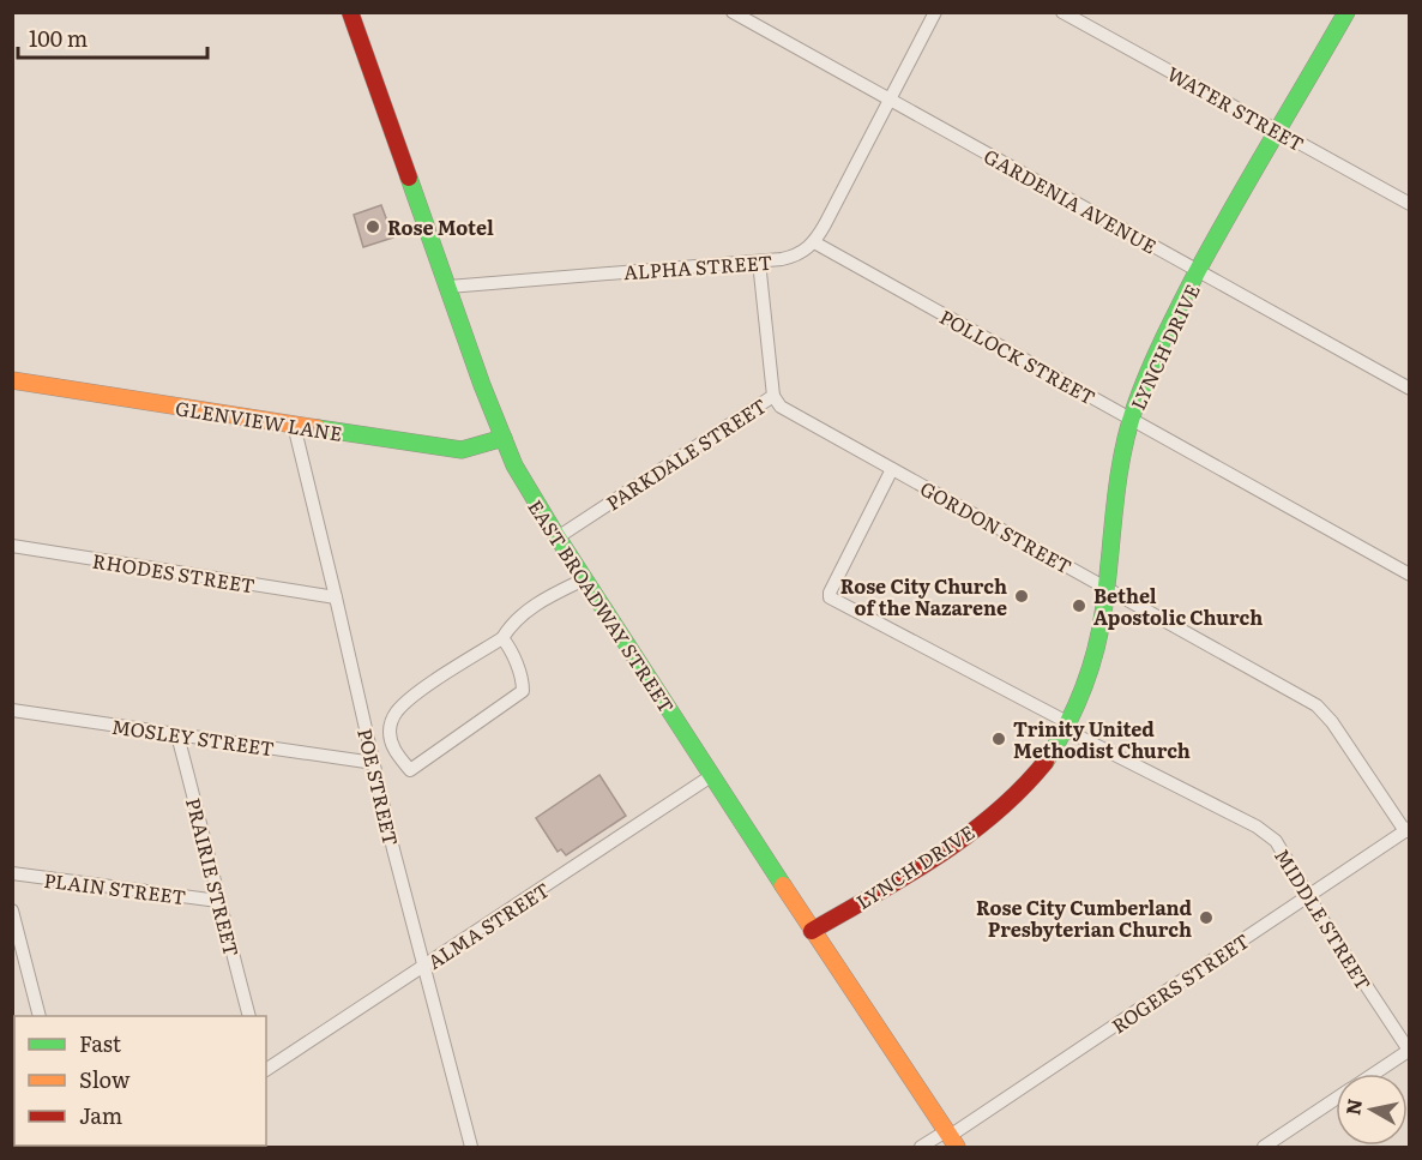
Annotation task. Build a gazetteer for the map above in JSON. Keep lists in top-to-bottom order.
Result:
{
  "streets": {
    "main road": ["LYNCH DRIVE", "GLENVIEW LANE", "EAST BROADWAY STREET"],
    "street": [
      "WATER STREET",
      "GARDENIA AVENUE",
      "ALPHA STREET",
      "POLLOCK STREET",
      "PARKDALE STREET",
      "GORDON STREET",
      "RHODES STREET",
      "MOSLEY STREET",
      "POE STREET",
      "PRAIRIE STREET",
      "PLAIN STREET",
      "MIDDLE STREET",
      "ALMA STREET",
      "ROGERS STREET"
    ]
  },
  "crossings": [
    ["WATER STREET", "LYNCH DRIVE"],
    ["GARDENIA AVENUE", "LYNCH DRIVE"],
    ["ALPHA STREET", "POLLOCK STREET"],
    ["ALPHA STREET", "PARKDALE STREET"],
    ["ALPHA STREET", "EAST BROADWAY STREET"],
    ["LYNCH DRIVE", "POLLOCK STREET"],
    ["LYNCH DRIVE", "GORDON STREET"],
    ["LYNCH DRIVE", "EAST BROADWAY STREET"],
    ["LYNCH DRIVE", "MIDDLE STREET"],
    ["GLENVIEW LANE", "EAST BROADWAY STREET"],
    ["GLENVIEW LANE", "POE STREET"],
    ["PARKDALE STREET", "GORDON STREET"],
    ["PARKDALE STREET", "EAST BROADWAY STREET"],
    ["GORDON STREET", "MIDDLE STREET"],
    ["GORDON STREET", "ROGERS STREET"],
    ["RHODES STREET", "POE STREET"],
    ["EAST BROADWAY STREET", "ALMA STREET"],
    ["EAST BROADWAY STREET", "ROGERS STREET"],
    ["MOSLEY STREET", "POE STREET"],
    ["MOSLEY STREET", "PRAIRIE STREET"],
    ["POE STREET", "ALMA STREET"],
    ["PRAIRIE STREET", "PLAIN STREET"],
    ["MIDDLE STREET", "ROGERS STREET"]
  ],
  "places": [
    "Rose Motel",
    "Rose City Church of the Nazarene",
    "Bethel Apostolic Church",
    "Trinity United Methodist Church",
    "Rose City Cumberland Presbyterian Church"
  ],
  "legend": ["Fast", "Slow", "Jam"],
  "scale_bar": "100 m",
  "north": "left"
}
